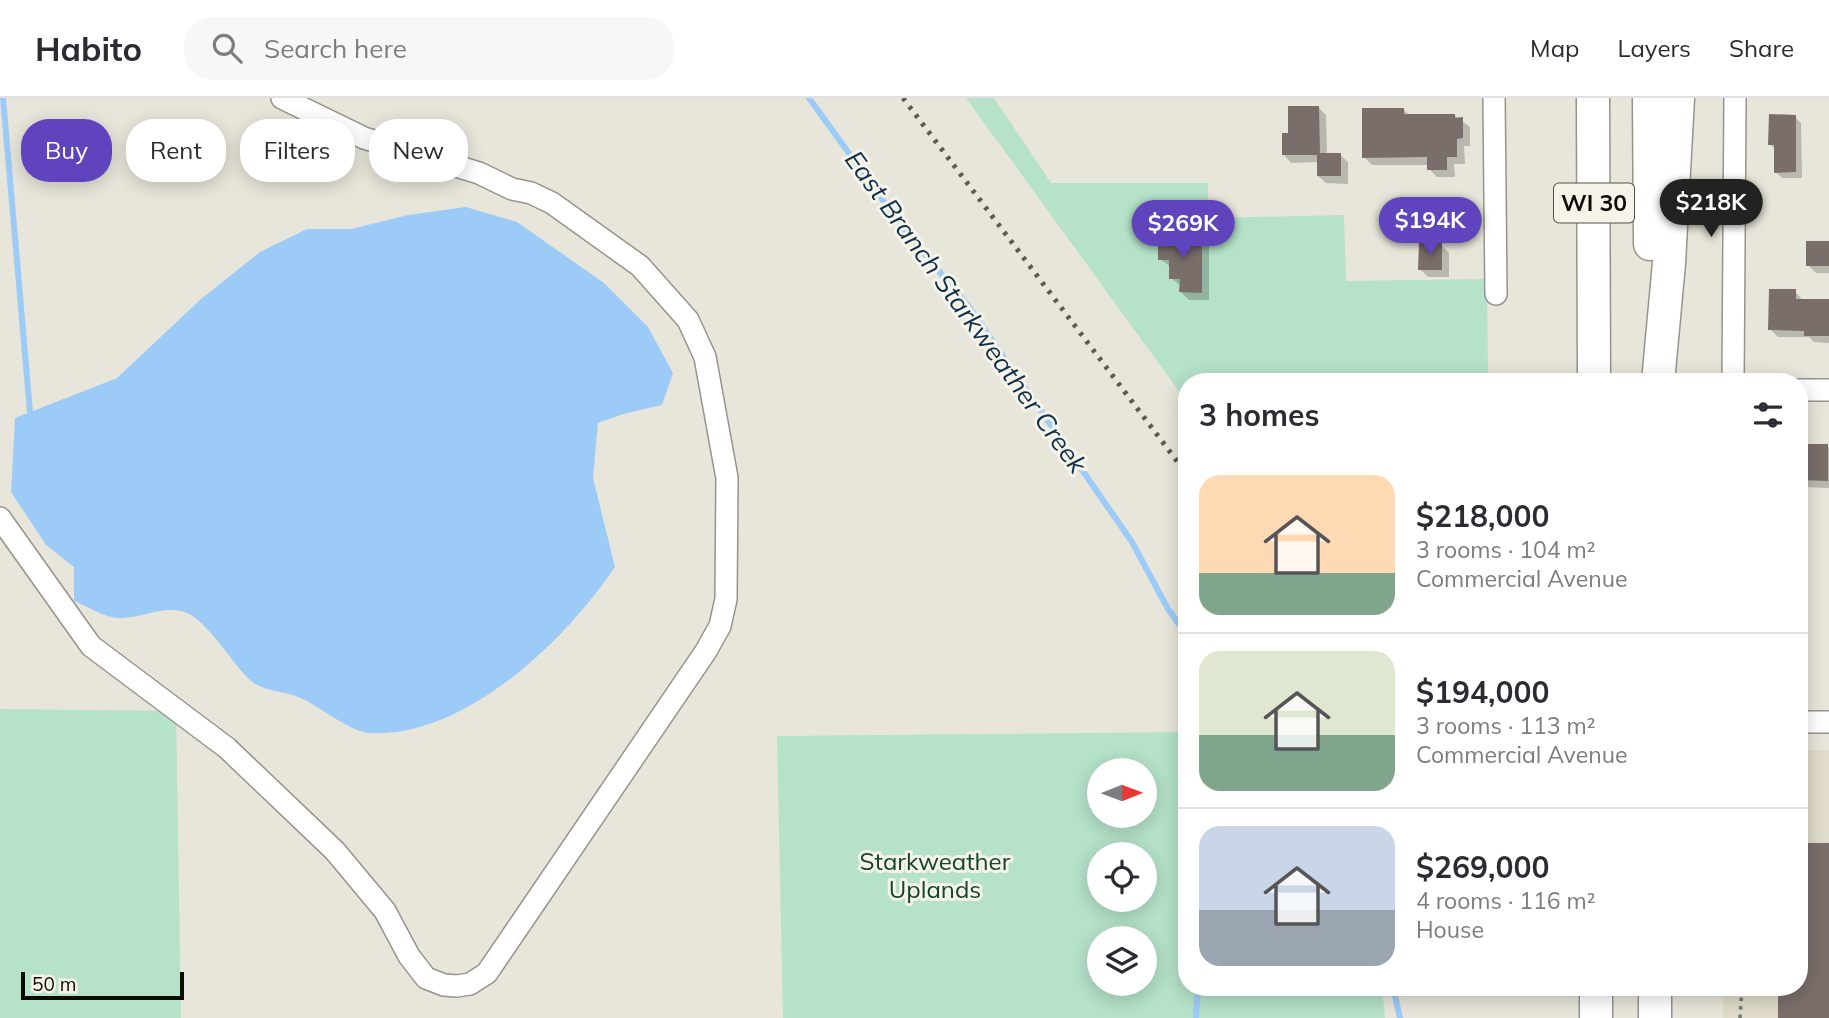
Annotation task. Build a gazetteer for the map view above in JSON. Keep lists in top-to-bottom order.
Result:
{
  "streets": {
    "highway": ["WI 30"]
  },
  "water": ["East Branch Starkweather Creek"],
  "parks": ["Starkweather Uplands"],
  "scale_bar": "50 m",
  "north": "right",
  "page": {
    "header": "Habito",
    "search": "Search here",
    "nav": ["Map", "Layers", "Share"],
    "chip": [
      "Buy",
      "Rent",
      "Filters",
      "New"
    ],
    "price": ["$218K", "$194K", "$269K"],
    "heading": "3 homes",
    "list": [
      {
        "name": "$218,000",
        "note": "3 rooms · 104 m² · Commercial Avenue"
      },
      {
        "name": "$194,000",
        "note": "3 rooms · 113 m² · Commercial Avenue"
      },
      {
        "name": "$269,000",
        "note": "4 rooms · 116 m² · House"
      }
    ],
    "scale": "50 m"
  }
}
